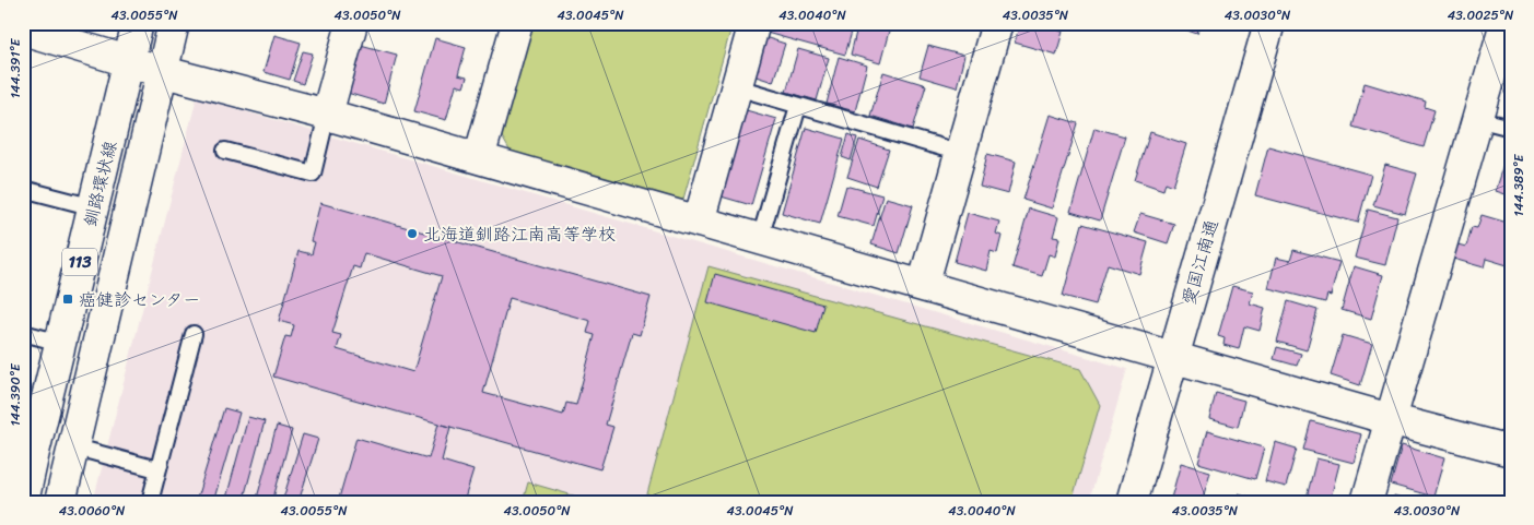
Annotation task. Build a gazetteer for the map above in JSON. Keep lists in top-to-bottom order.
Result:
{
  "streets": {
    "street": ["釧路環状線", "113", "愛国江南通"]
  },
  "places": {
    "other": ["北海道釧路江南高等学校"],
    "transit": ["癌健診センター"]
  },
  "coordinates": [
    "43.0055°N",
    "43.0050°N",
    "43.0045°N",
    "43.0040°N",
    "43.0035°N",
    "43.0030°N",
    "43.0025°N",
    "144.391°E",
    "144.389°E",
    "144.390°E",
    "43.0060°N"
  ]
}
